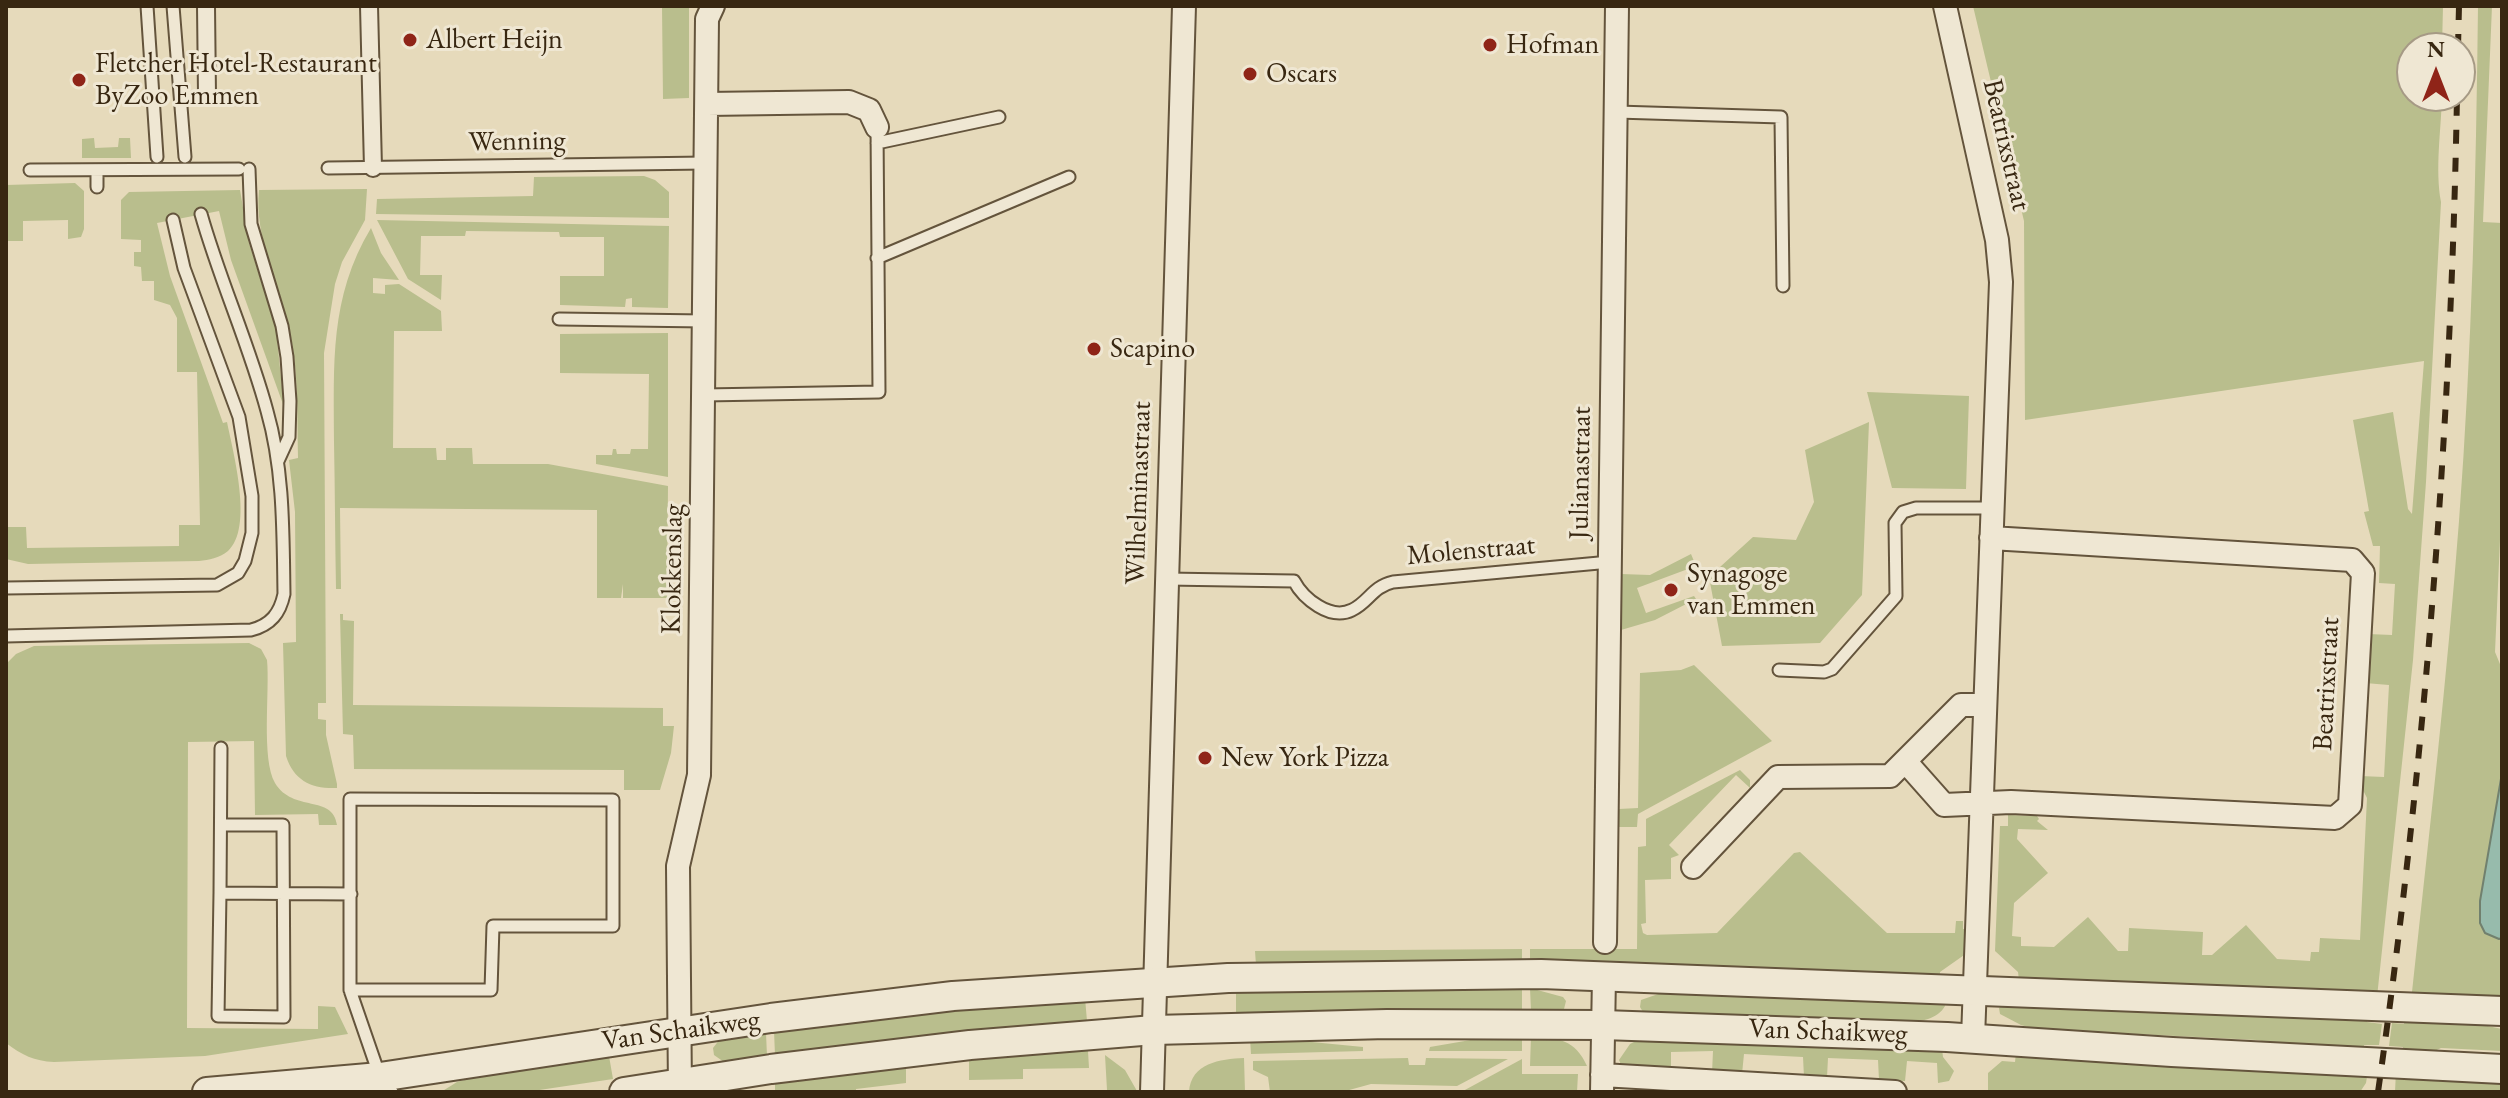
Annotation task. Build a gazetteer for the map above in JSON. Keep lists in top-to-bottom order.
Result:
{
  "streets": {
    "street": [
      "Beatrixstraat",
      "Julianastraat",
      "Wilhelminastraat",
      "Klokkenslag",
      "Van Schaikweg"
    ],
    "lane": ["Wenning", "Molenstraat"]
  },
  "crossings": [
    ["Wenning", "Klokkenslag"],
    ["Beatrixstraat", "Van Schaikweg"],
    ["Julianastraat", "Molenstraat"],
    ["Wilhelminastraat", "Molenstraat"],
    ["Wilhelminastraat", "Van Schaikweg"],
    ["Klokkenslag", "Van Schaikweg"]
  ],
  "places": [
    "Albert Heijn",
    "Hofman",
    "Oscars",
    "Fletcher Hotel-Restaurant ByZoo Emmen",
    "Scapino",
    "Synagoge van Emmen",
    "New York Pizza"
  ],
  "north": "top"
}
